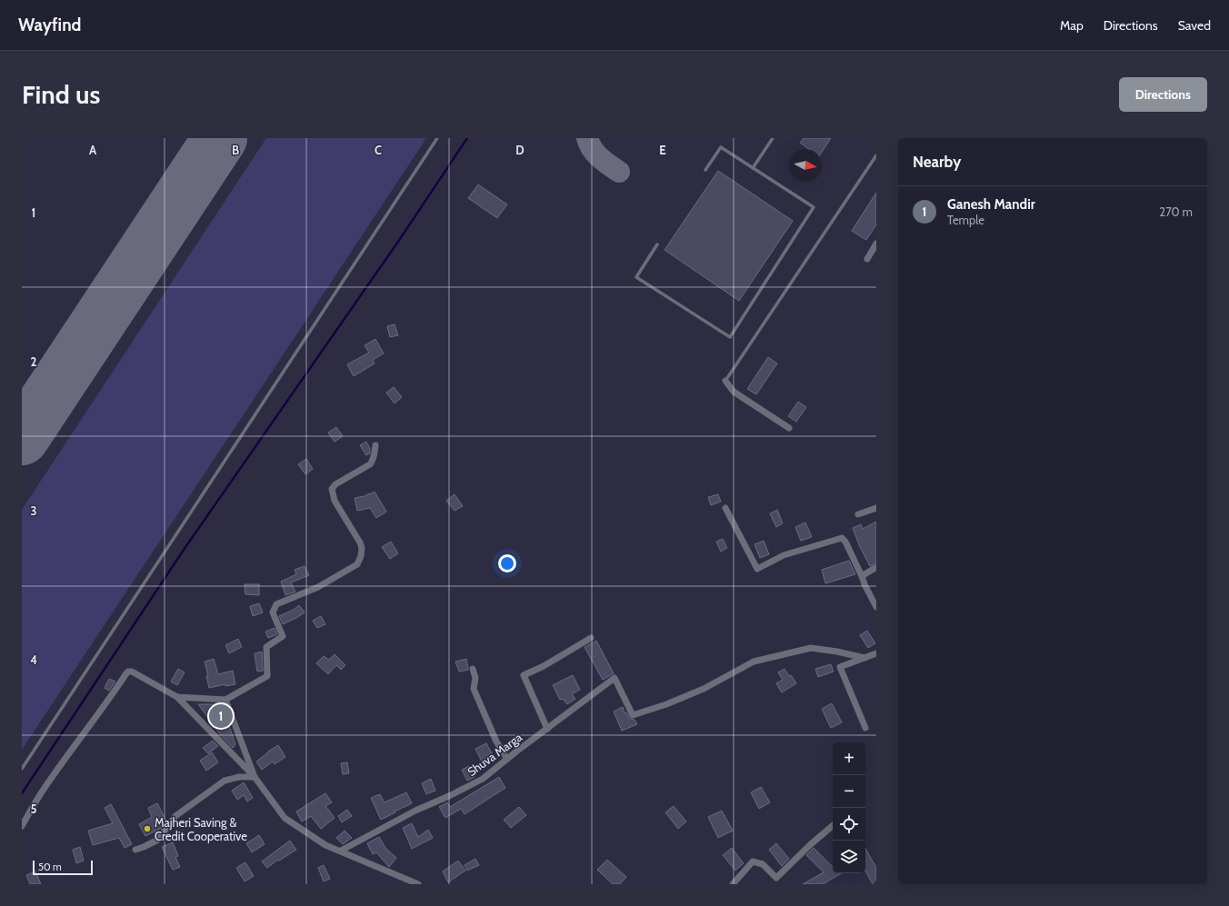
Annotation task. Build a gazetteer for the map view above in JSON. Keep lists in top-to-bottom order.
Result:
{
  "streets": {
    "street": ["Shuva Marga"]
  },
  "places": ["Majheri Saving & Credit Cooperative"],
  "scale_bar": "50 m",
  "north": "right",
  "page": {
    "header": "Wayfind",
    "nav": ["Map", "Directions", "Saved"],
    "buttons": "Directions",
    "title": "Find us",
    "heading": "Nearby",
    "list": [
      {
        "mark": "1",
        "name": "Ganesh Mandir",
        "note": "Temple",
        "value": "270 m"
      }
    ],
    "pins": "1",
    "map_buttons": ["+", "−"],
    "scale": "50 m"
  },
  "grid": {
    "columns": [
      "A",
      "B",
      "C",
      "D",
      "E"
    ],
    "rows": [
      "1",
      "2",
      "3",
      "4",
      "5"
    ]
  }
}
